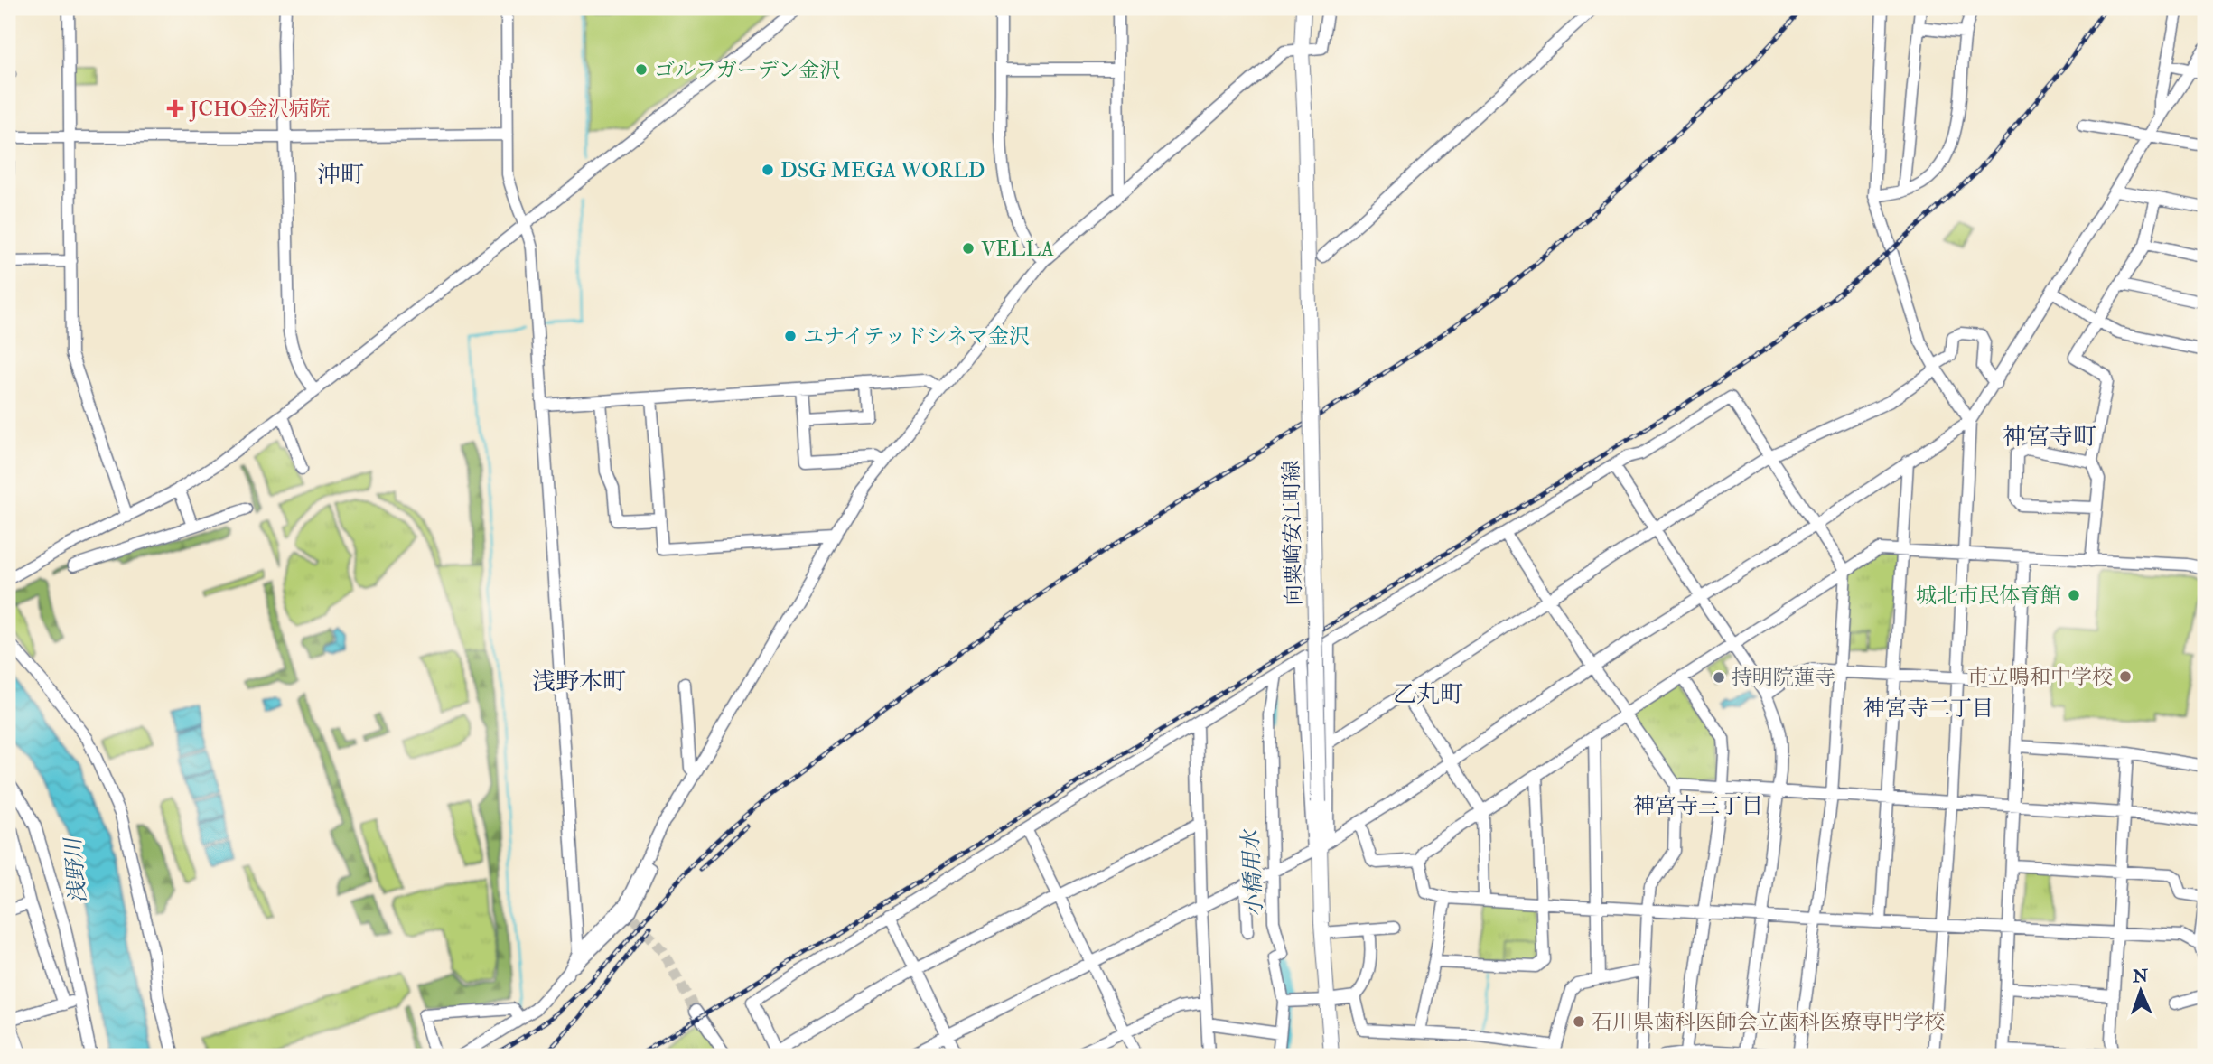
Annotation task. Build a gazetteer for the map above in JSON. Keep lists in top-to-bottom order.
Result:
{
  "streets": {
    "main road": ["向粟崎安江町線"]
  },
  "districts": [
    "沖町",
    "神宮寺町",
    "浅野本町",
    "乙丸町",
    "神宮寺二丁目",
    "神宮寺三丁目"
  ],
  "water": ["浅野川", "小橋用水"],
  "places": {
    "other": [
      "ゴルフガーデン金沢",
      "DSG MEGA WORLD",
      "VELLA",
      "ユナイテッドシネマ金沢",
      "城北市民体育館",
      "市立鳴和中学校",
      "持明院蓮寺",
      "石川県歯科医師会立歯科医療専門学校"
    ],
    "health": ["JCHO金沢病院"]
  },
  "north": "top"
}
